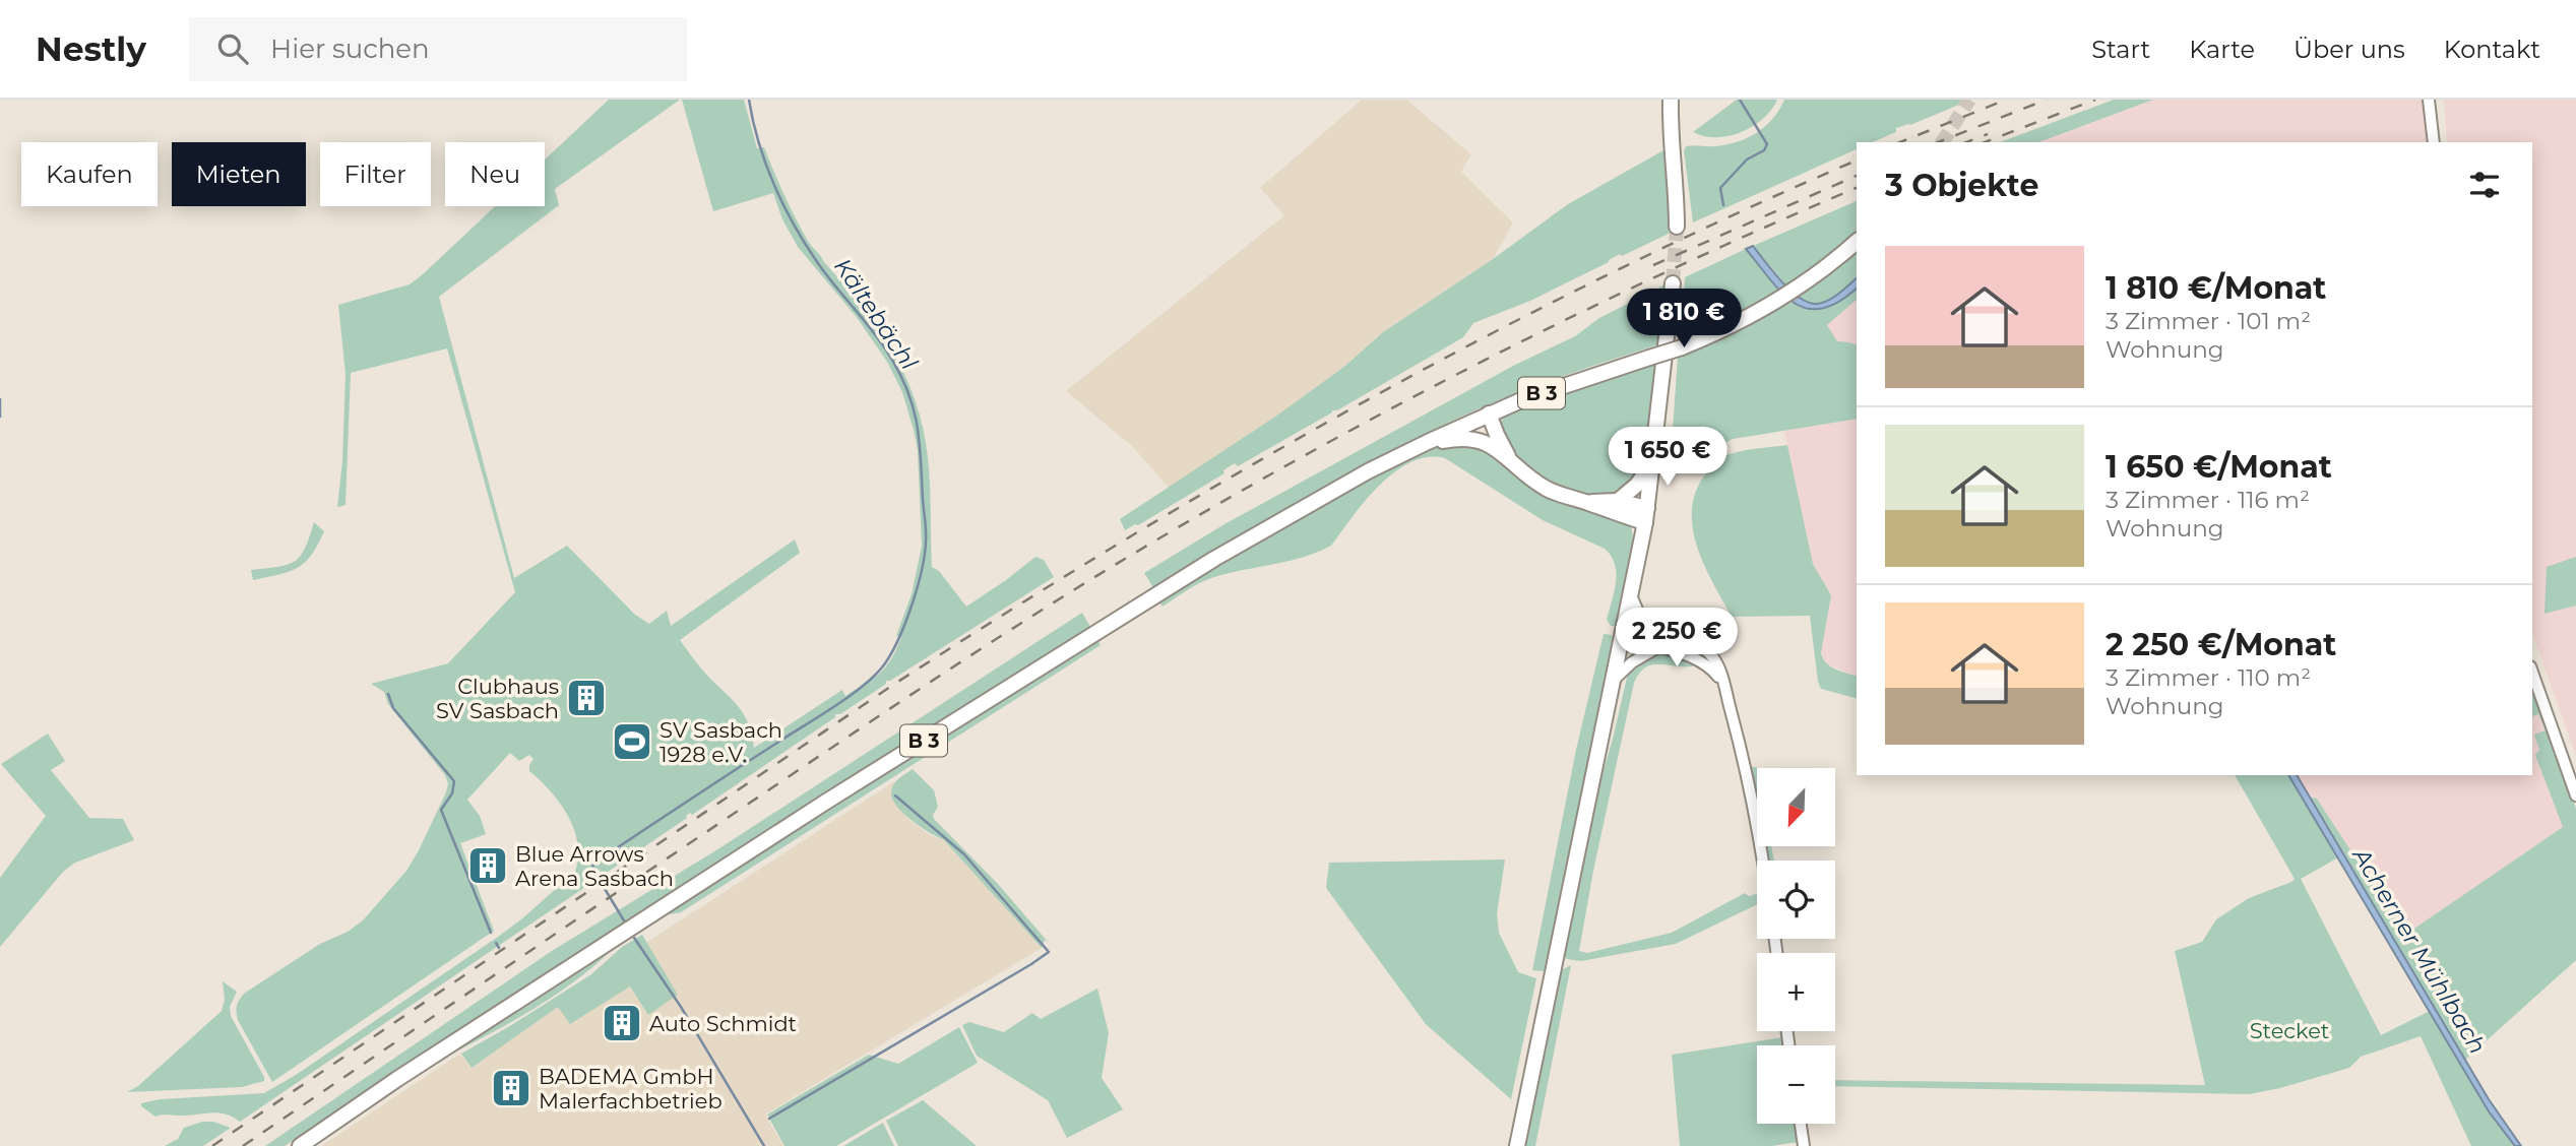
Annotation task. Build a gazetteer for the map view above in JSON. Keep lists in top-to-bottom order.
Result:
{
  "streets": {
    "main road": ["B 3"]
  },
  "water": ["Kältebächl", "Acherner Mühlbach"],
  "parks": ["Stecket"],
  "places": {
    "building": [
      "Clubhaus SV Sasbach",
      "Blue Arrows Arena Sasbach",
      "Auto Schmidt",
      "BADEMA GmbH Malerfachbetrieb"
    ],
    "sports": ["SV Sasbach 1928 e.V."]
  },
  "north": "bottom left",
  "page": {
    "header": "Nestly",
    "search": "Hier suchen",
    "nav": [
      "Start",
      "Karte",
      "Über uns",
      "Kontakt"
    ],
    "chip": [
      "Kaufen",
      "Mieten",
      "Filter",
      "Neu"
    ],
    "heading": "3 Objekte",
    "list": [
      {
        "name": "1 810 €/Monat",
        "note": "3 Zimmer · 101 m² · Wohnung"
      },
      {
        "name": "1 650 €/Monat",
        "note": "3 Zimmer · 116 m² · Wohnung"
      },
      {
        "name": "2 250 €/Monat",
        "note": "3 Zimmer · 110 m² · Wohnung"
      }
    ],
    "price": ["1 810 €", "1 650 €", "2 250 €"],
    "map_buttons": ["+", "−"]
  }
}
